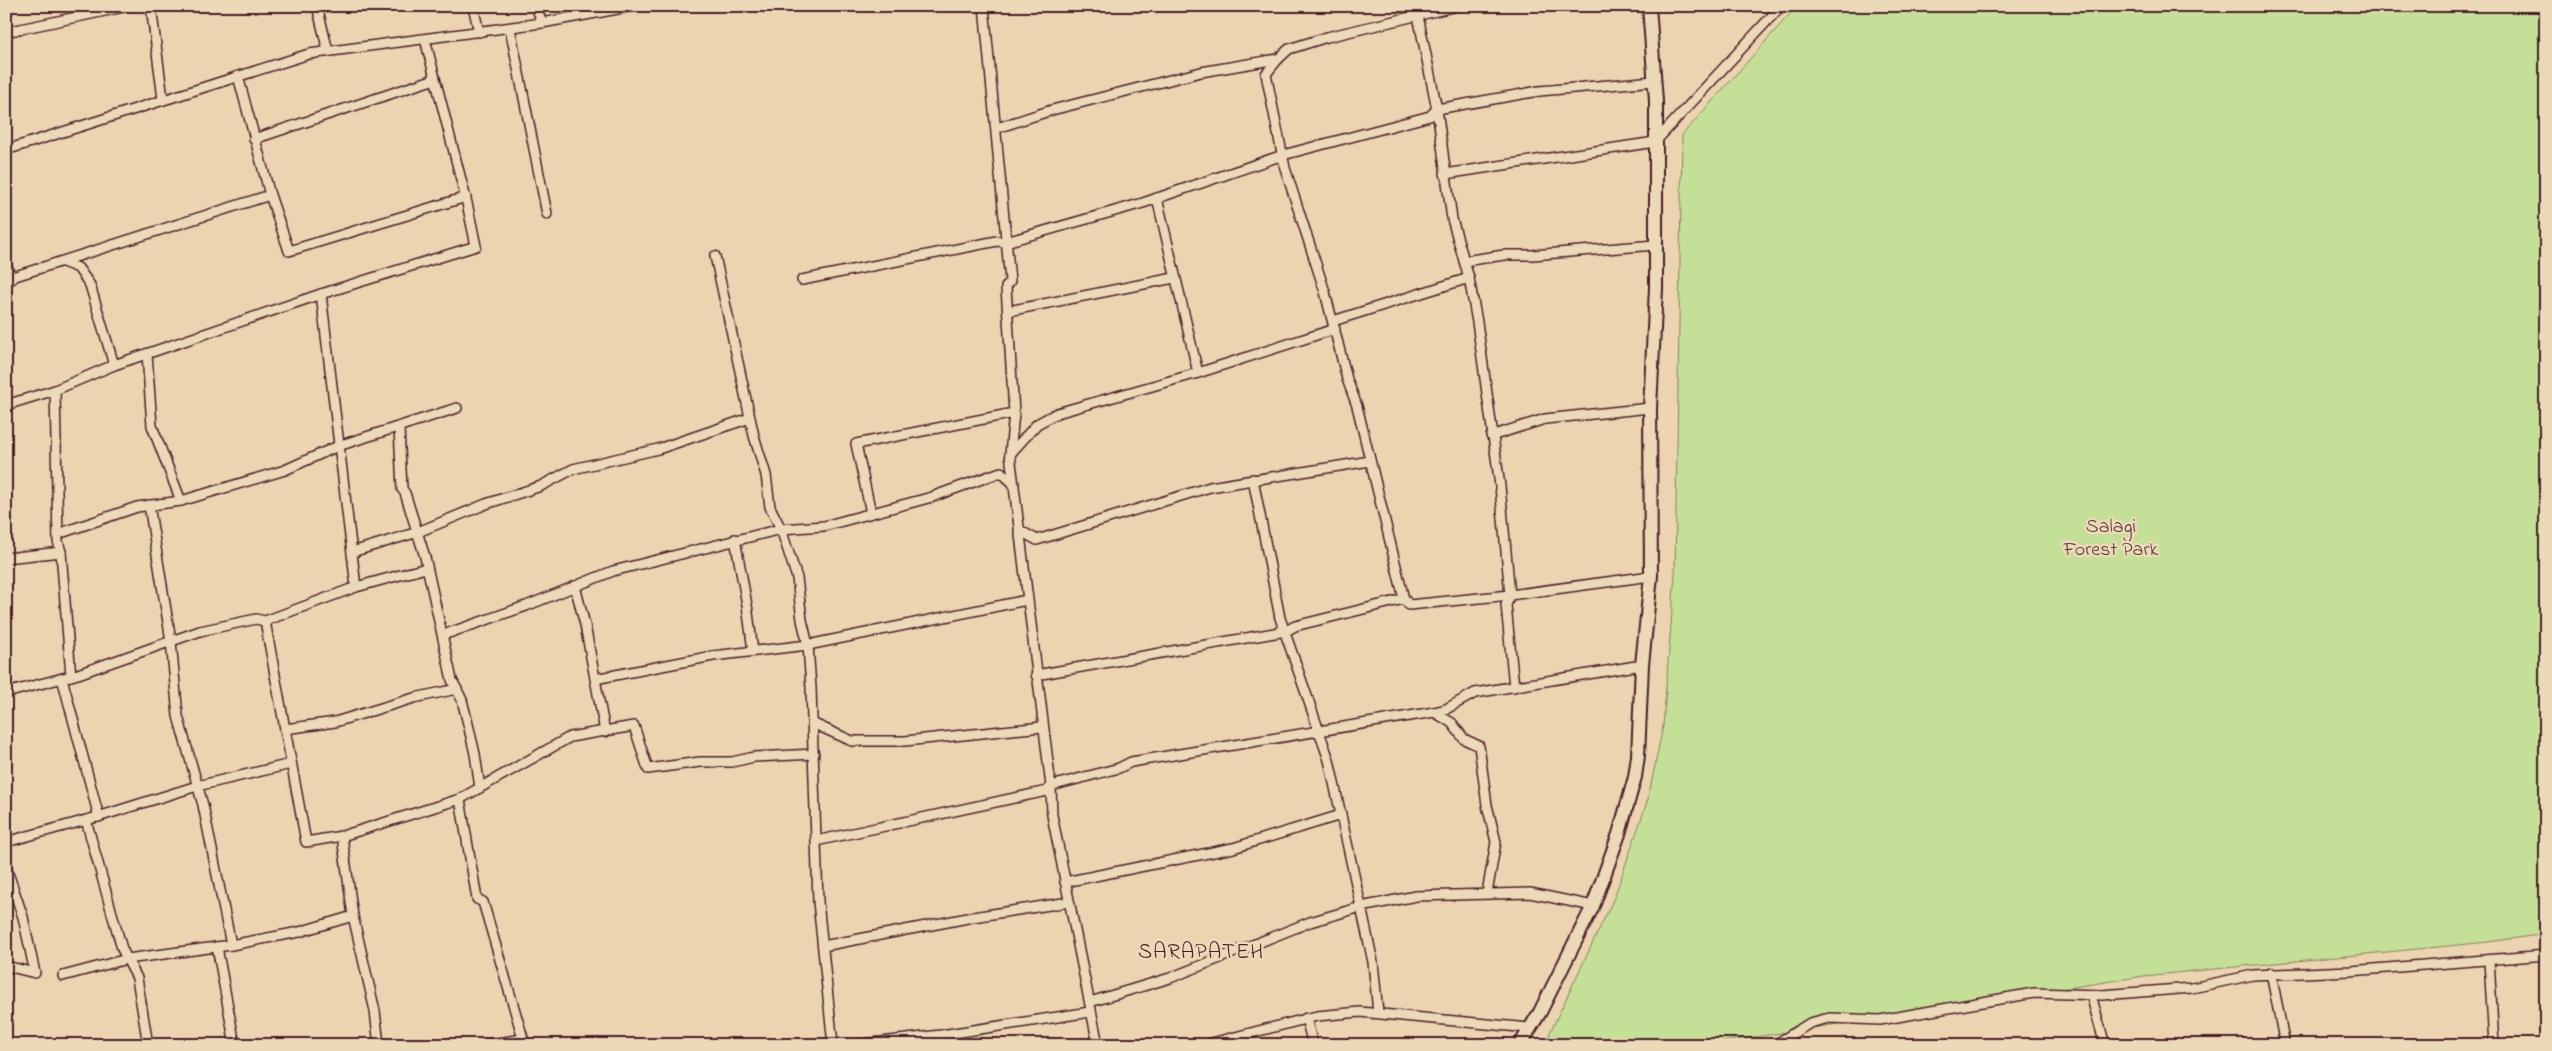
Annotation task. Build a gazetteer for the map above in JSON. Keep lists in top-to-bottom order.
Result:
{
  "districts": ["SARAPATEH"],
  "parks": ["Salagi Forest Park"]
}
